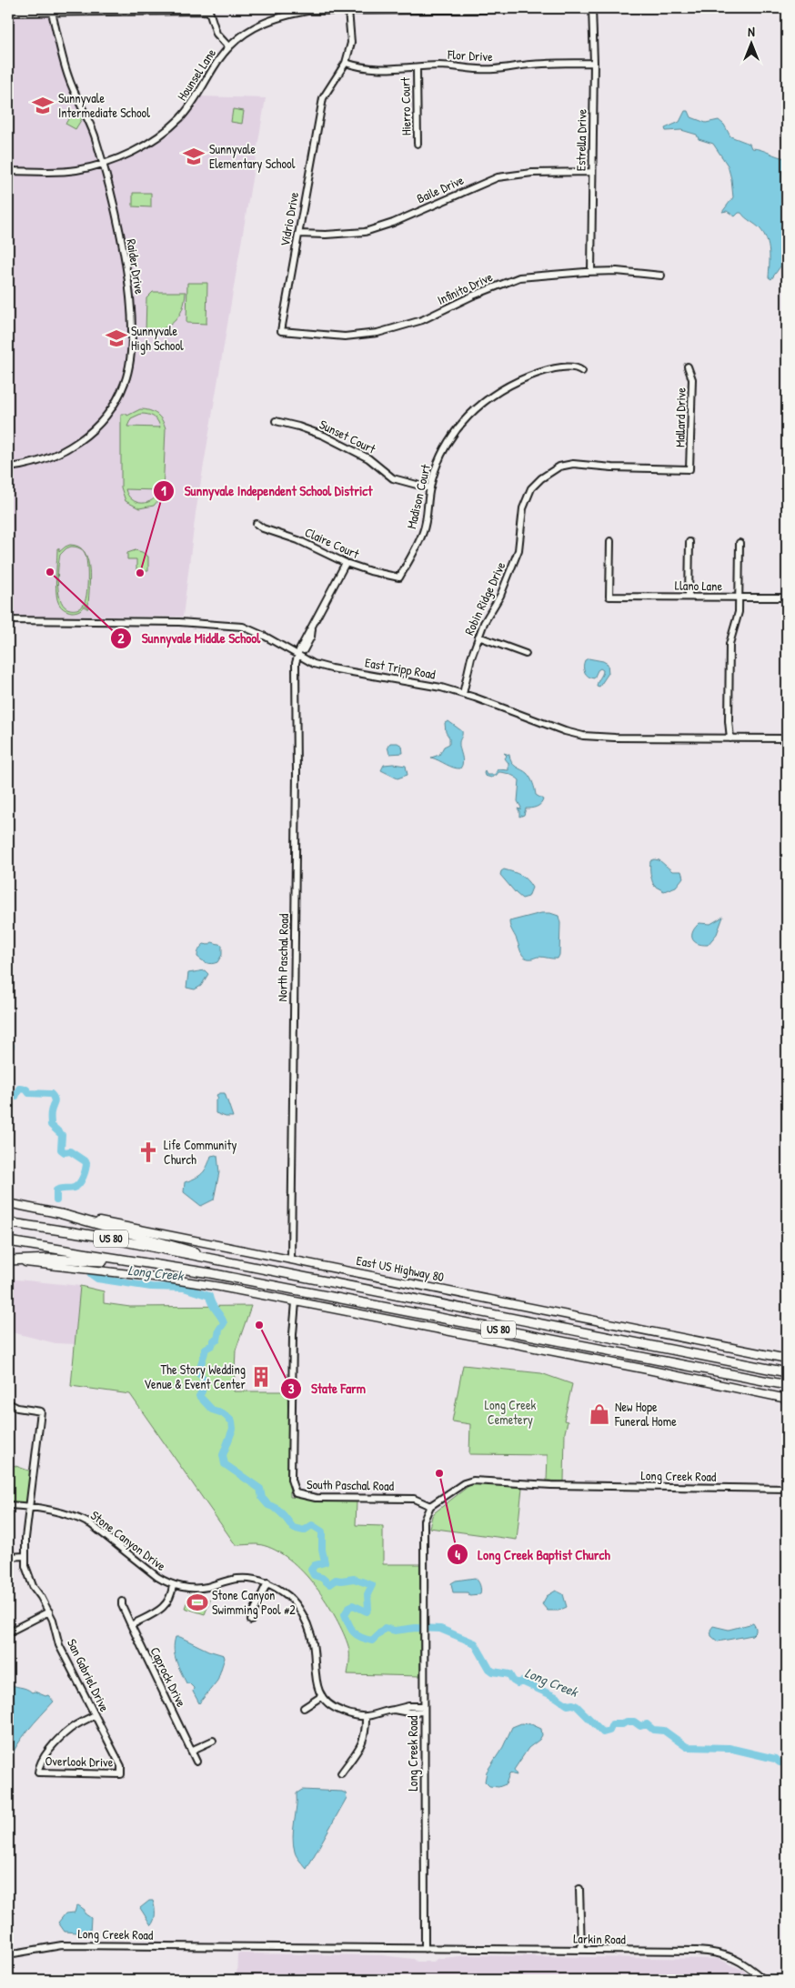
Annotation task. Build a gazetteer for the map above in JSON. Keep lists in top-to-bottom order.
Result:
{
  "streets": {
    "highway": ["US 80"],
    "main road": ["East US Highway 80"],
    "street": [
      "Flor Drive",
      "Hounsel Lane",
      "Hierro Court",
      "Estrella Drive",
      "Baile Drive",
      "Vidrio Drive",
      "Raider Drive",
      "Infinito Drive",
      "Mallard Drive",
      "Sunset Court",
      "Madison Court",
      "Claire Court",
      "Llano Lane",
      "Robin Ridge Drive",
      "East Tripp Road",
      "North Paschal Road",
      "Long Creek Road",
      "South Paschal Road",
      "Stone Canyon Drive",
      "San Gabriel Drive",
      "Caprock Drive",
      "Overlook Drive",
      "Larkin Road"
    ]
  },
  "crossings": [
    ["Flor Drive", "Hierro Court"],
    ["Flor Drive", "Estrella Drive"],
    ["Flor Drive", "Vidrio Drive"],
    ["Hounsel Lane", "Estrella Drive"],
    ["Hounsel Lane", "Vidrio Drive"],
    ["Hounsel Lane", "Raider Drive"],
    ["Estrella Drive", "Baile Drive"],
    ["Estrella Drive", "Infinito Drive"],
    ["Baile Drive", "Vidrio Drive"],
    ["Vidrio Drive", "Infinito Drive"],
    ["Mallard Drive", "Robin Ridge Drive"],
    ["Sunset Court", "Madison Court"],
    ["Madison Court", "Claire Court"],
    ["Robin Ridge Drive", "East Tripp Road"],
    ["East Tripp Road", "North Paschal Road"],
    ["North Paschal Road", "East US Highway 80"],
    ["Long Creek Road", "South Paschal Road"],
    ["Long Creek Road", "Larkin Road"],
    ["Stone Canyon Drive", "San Gabriel Drive"],
    ["San Gabriel Drive", "Overlook Drive"]
  ],
  "water": ["Long Creek"],
  "parks": ["Long Creek Cemetery"],
  "places": {
    "school or university": ["Sunnyvale Intermediate School", "Sunnyvale Elementary School", "Sunnyvale High School"],
    "other": [
      "Sunnyvale Middle School",
      "Sunnyvale Independent School District",
      "State Farm",
      "Long Creek Baptist Church"
    ],
    "church": ["Life Community Church"],
    "building": ["The Story Wedding Venue & Event Center"],
    "shop": ["New Hope Funeral Home"],
    "sports": ["Stone Canyon Swimming Pool #2"]
  },
  "north": "top"
}
